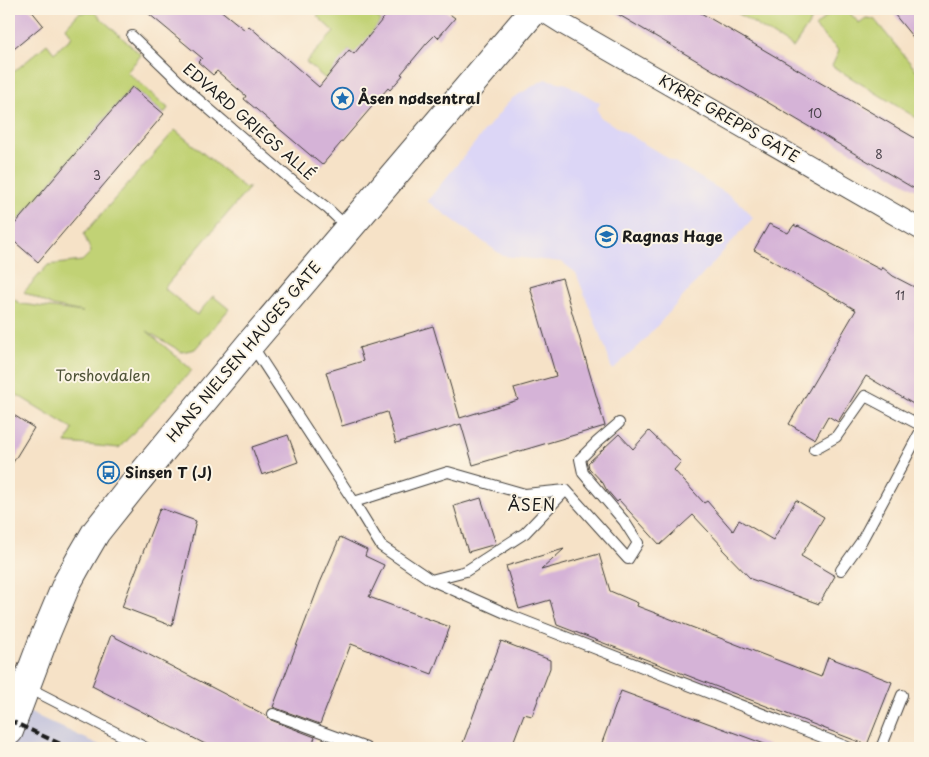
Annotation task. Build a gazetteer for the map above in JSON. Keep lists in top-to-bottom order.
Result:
{
  "streets": {
    "street": ["KYRRE GREPPS GATE", "HANS NIELSEN HAUGES GATE"],
    "lane": ["EDVARD GRIEGS ALLÉ"]
  },
  "crossings": [
    ["EDVARD GRIEGS ALLÉ", "HANS NIELSEN HAUGES GATE"]
  ],
  "districts": ["ÅSEN"],
  "parks": ["Torshovdalen"],
  "places": {
    "place": ["Åsen nødsentral"],
    "school or university": ["Ragnas Hage"],
    "bus stop": ["Sinsen T (J)"]
  },
  "house_numbers": [
    "10",
    "8",
    "3",
    "11"
  ]
}
